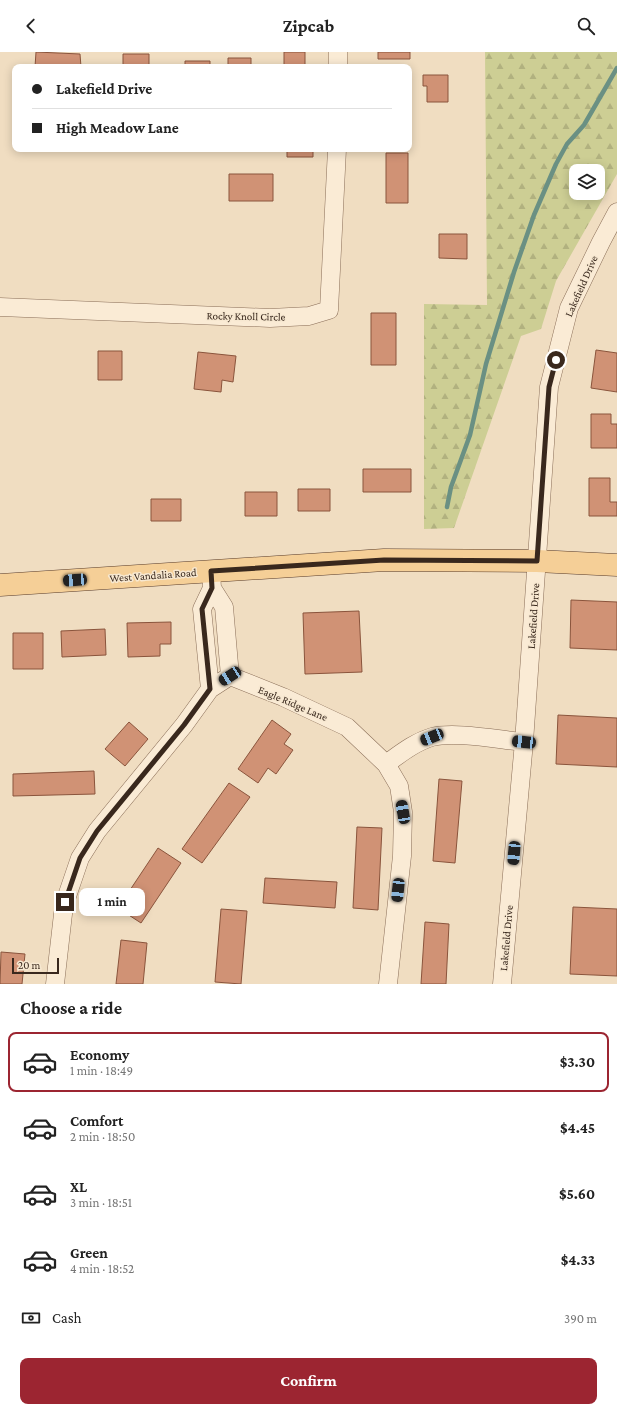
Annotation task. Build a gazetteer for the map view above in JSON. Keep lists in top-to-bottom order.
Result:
{
  "streets": {
    "main road": ["West Vandalia Road"],
    "street": ["Lakefield Drive", "Rocky Knoll Circle", "Eagle Ridge Lane"]
  },
  "crossings": [
    ["Lakefield Drive", "West Vandalia Road"]
  ],
  "scale_bar": "20 m",
  "page": {
    "header": "Zipcab",
    "banner": ["Lakefield Drive", "High Meadow Lane"],
    "bubble": "1 min",
    "scale": "20 m",
    "heading": "Choose a ride",
    "list": [
      {
        "name": "Economy",
        "note": "1 min · 18:49",
        "value": "$3.30"
      },
      {
        "name": "Comfort",
        "note": "2 min · 18:50",
        "value": "$4.45"
      },
      {
        "name": "XL",
        "note": "3 min · 18:51",
        "value": "$5.60"
      },
      {
        "name": "Green",
        "note": "4 min · 18:52",
        "value": "$4.33"
      }
    ],
    "pay": ["Cash", "390 m"],
    "buttons": "Confirm"
  }
}
